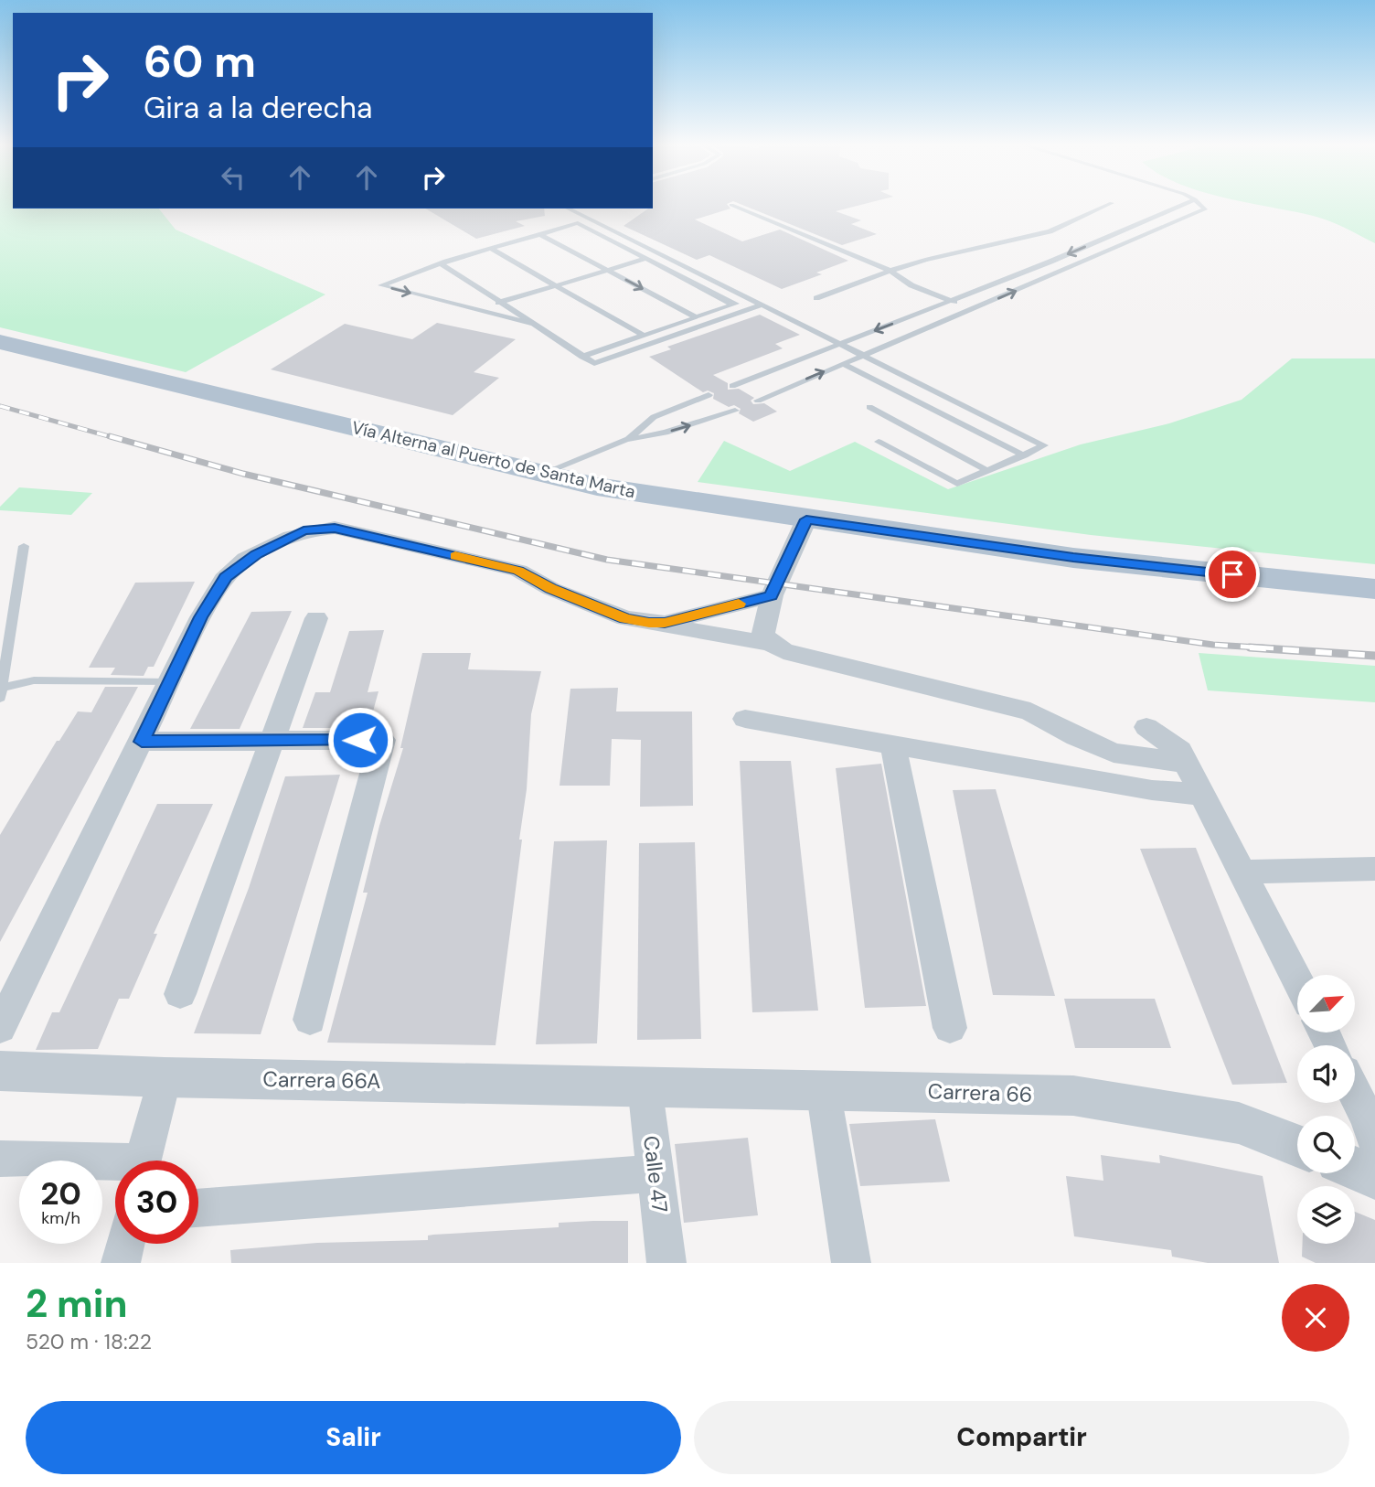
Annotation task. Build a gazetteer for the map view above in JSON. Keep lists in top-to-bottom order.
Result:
{
  "streets": {
    "main road": ["Vía Alterna al Puerto de Santa Marta"],
    "street": ["Carrera 66A", "Carrera 66", "Calle 47"]
  },
  "crossings": [
    ["Carrera 66A", "Carrera 66"],
    ["Carrera 66A", "Calle 47"],
    ["Carrera 66", "Calle 47"]
  ],
  "north": "top right",
  "page": {
    "turn": ["60 m", "Gira a la derecha"],
    "speed": "20 km/h",
    "limit": "30",
    "heading": ["2 min", "520 m · 18:22"],
    "buttons": ["Salir", "Compartir"]
  }
}
